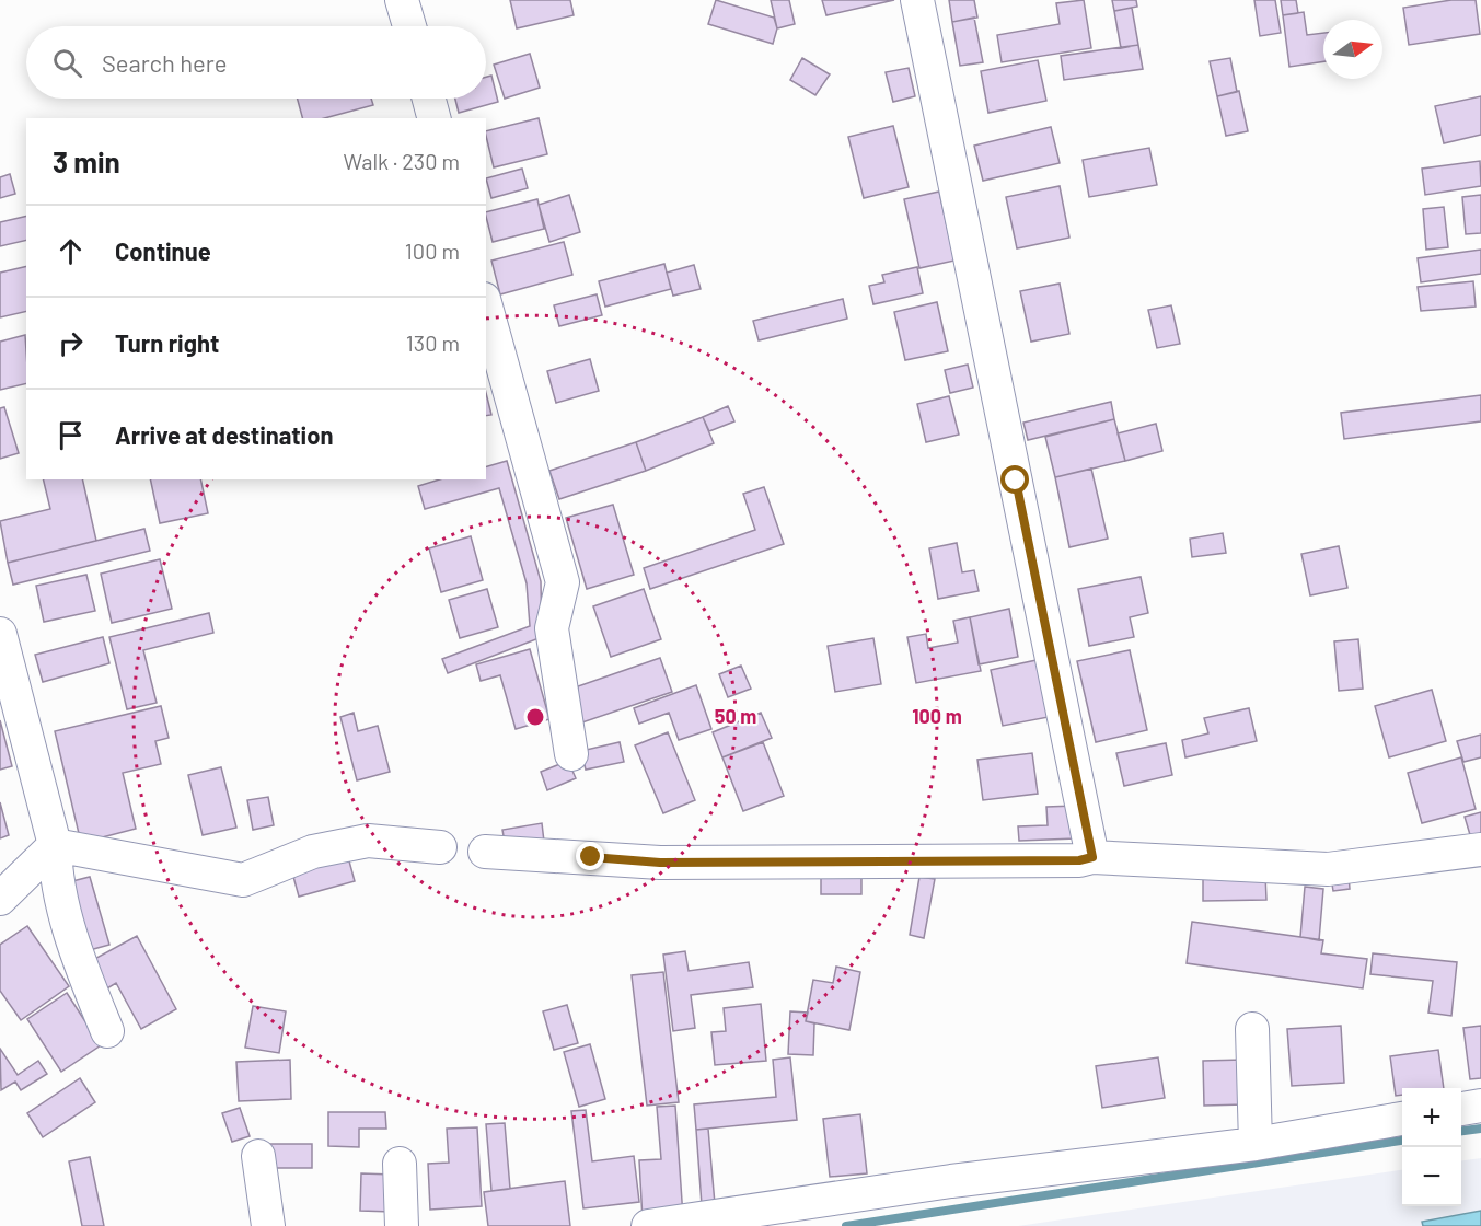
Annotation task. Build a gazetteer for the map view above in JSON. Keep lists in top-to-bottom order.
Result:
{
  "north": "right",
  "page": {
    "search": "Search here",
    "heading": ["3 min", "Walk · 230 m"],
    "list": [
      ["Continue", "100 m"],
      ["Turn right", "130 m"],
      "Arrive at destination"
    ],
    "map_buttons": ["+", "−"]
  },
  "rings": ["50 m", "100 m"]
}
